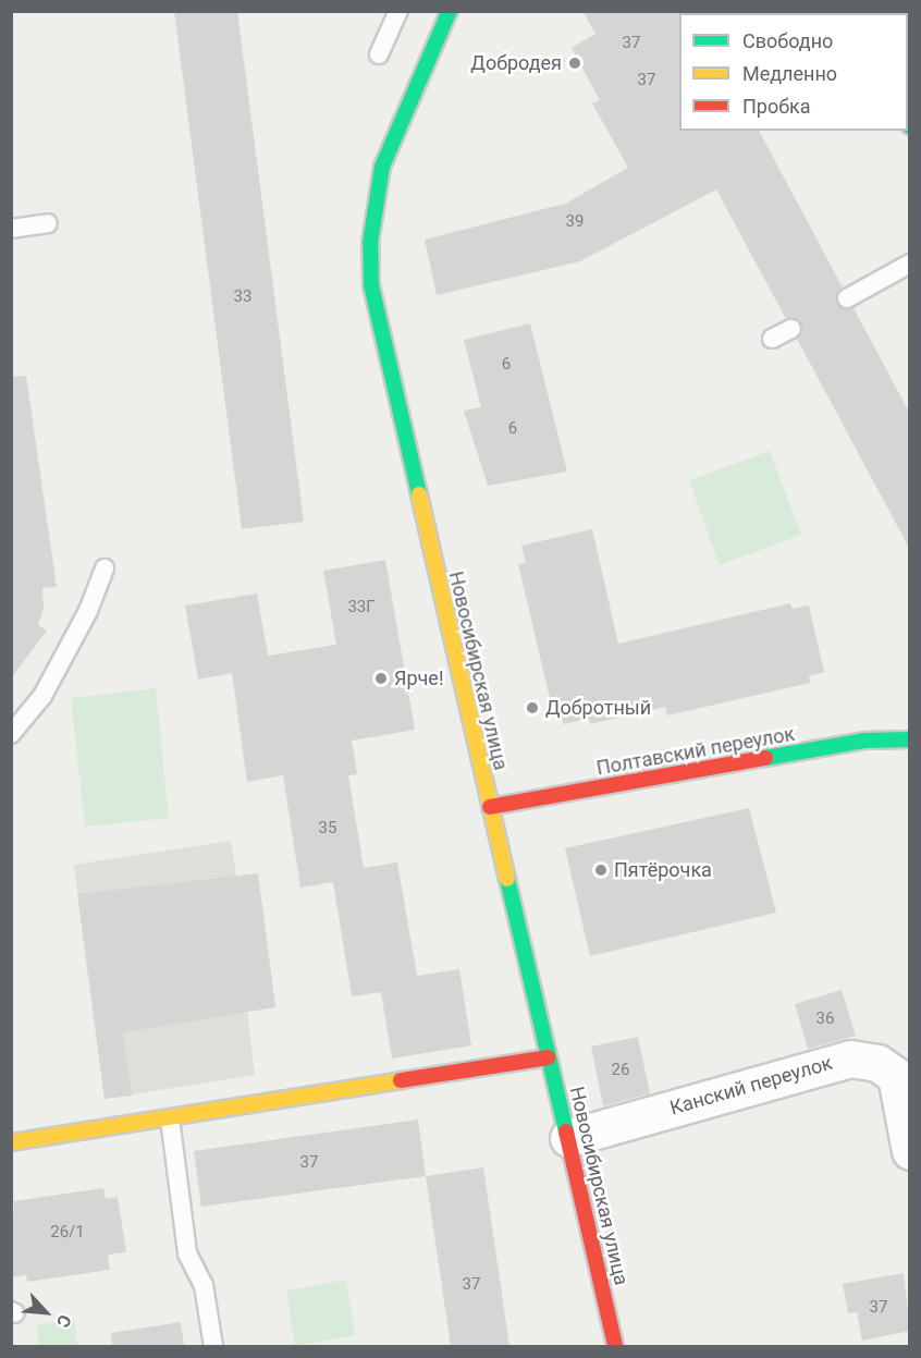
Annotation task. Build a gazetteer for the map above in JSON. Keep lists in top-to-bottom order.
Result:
{
  "streets": {
    "street": ["Новосибирская улица", "Полтавский переулок", "Канский переулок"]
  },
  "crossings": [
    ["Новосибирская улица", "Полтавский переулок"],
    ["Новосибирская улица", "Канский переулок"]
  ],
  "places": [
    "Добродея",
    "Ярче!",
    "Добротный",
    "Пятёрочка"
  ],
  "house_numbers": [
    "37",
    "37",
    "39",
    "33",
    "6",
    "6",
    "33Г",
    "35",
    "36",
    "26",
    "37",
    "26/1",
    "37",
    "37"
  ],
  "legend": ["Свободно", "Медленно", "Пробка"],
  "north": "bottom right"
}
